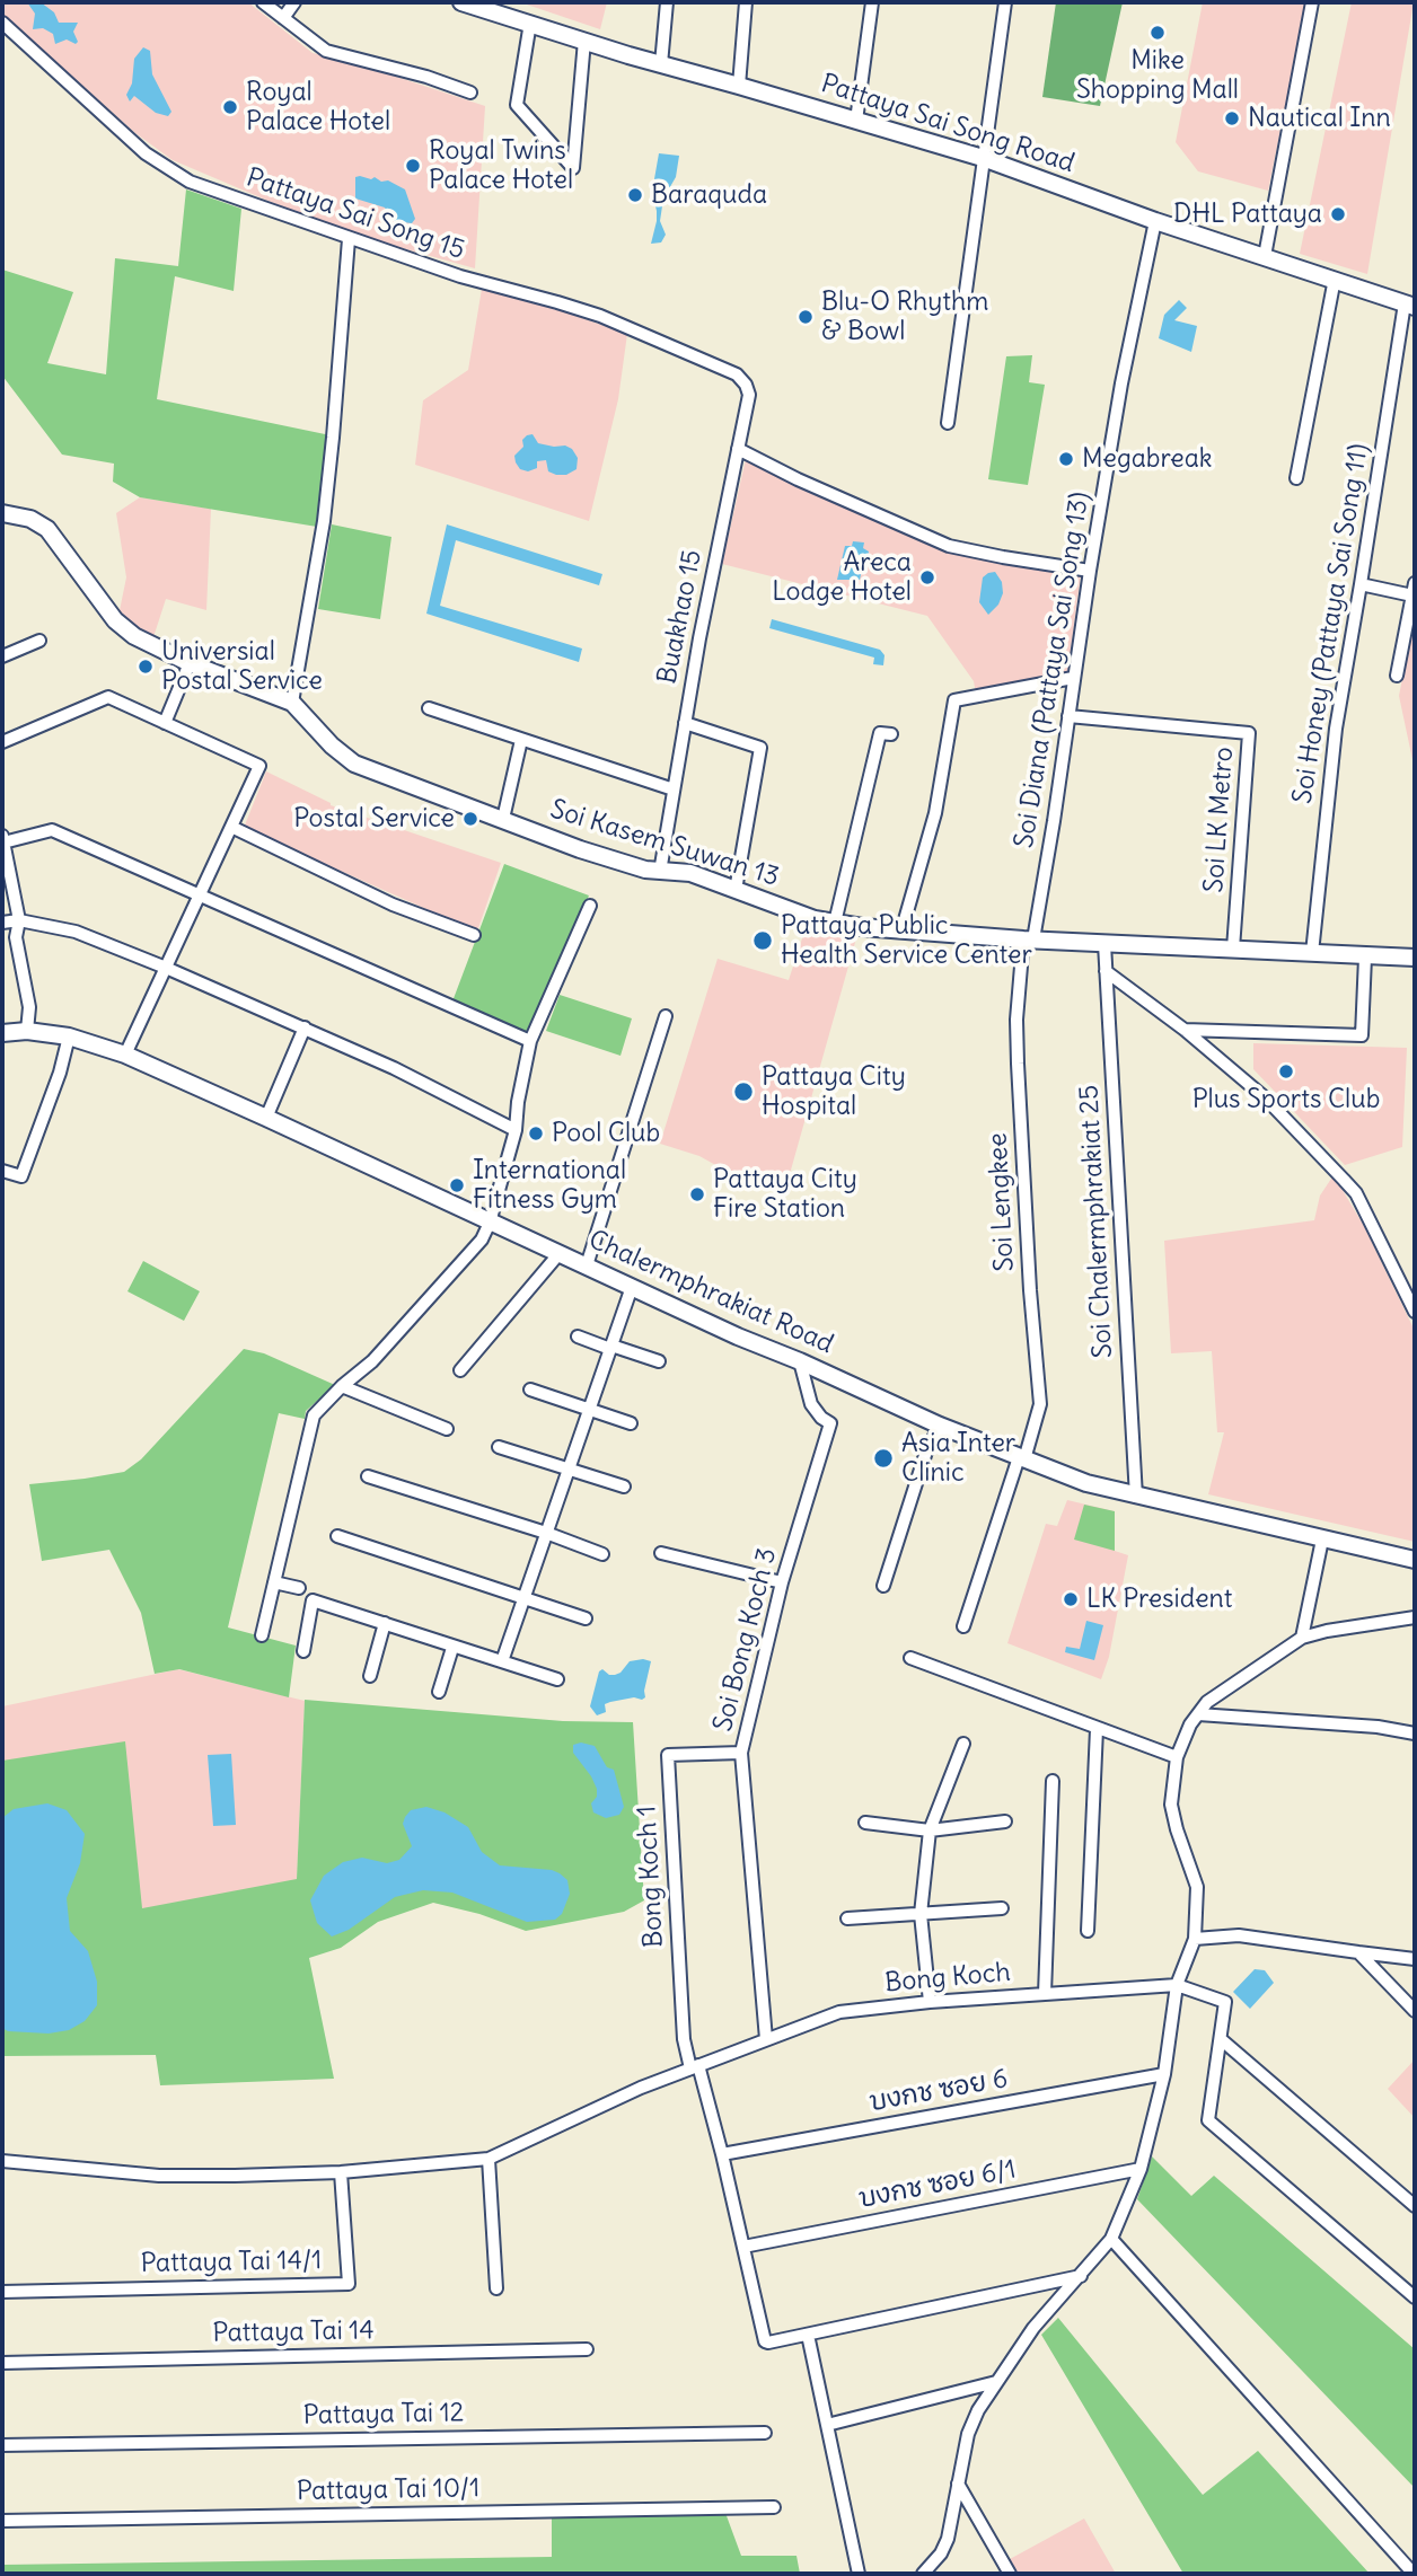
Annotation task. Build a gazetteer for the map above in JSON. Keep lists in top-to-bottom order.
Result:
{
  "streets": {
    "main road": ["Pattaya Sai Song Road", "Soi Kasem Suwan 13", "Chalermphrakiat Road"],
    "street": [
      "Pattaya Sai Song 15",
      "Buakhao 15",
      "Soi Honey (Pattaya Sai Song 11)",
      "Soi Diana (Pattaya Sai Song 13)",
      "Soi LK Metro",
      "Soi Lengkee",
      "Soi Chalermphrakiat 25",
      "Soi Bong Koch 3",
      "Bong Koch 1",
      "Bong Koch",
      "บงกช ซอย 6",
      "บงกช ซอย 6/1",
      "Pattaya Tai 14/1",
      "Pattaya Tai 14",
      "Pattaya Tai 12",
      "Pattaya Tai 10/1"
    ]
  },
  "crossings": [
    ["Pattaya Sai Song Road", "Soi Honey (Pattaya Sai Song 11)"],
    ["Pattaya Sai Song Road", "Soi Diana (Pattaya Sai Song 13)"],
    ["Pattaya Sai Song 15", "Buakhao 15"],
    ["Buakhao 15", "Soi Kasem Suwan 13"],
    ["Soi Honey (Pattaya Sai Song 11)", "Soi Kasem Suwan 13"],
    ["Soi Diana (Pattaya Sai Song 13)", "Soi LK Metro"],
    ["Soi Diana (Pattaya Sai Song 13)", "Soi Kasem Suwan 13"],
    ["Soi Diana (Pattaya Sai Song 13)", "Soi Lengkee"],
    ["Soi LK Metro", "Soi Kasem Suwan 13"],
    ["Soi Kasem Suwan 13", "Soi Lengkee"],
    ["Soi Kasem Suwan 13", "Soi Chalermphrakiat 25"],
    ["Soi Lengkee", "Chalermphrakiat Road"],
    ["Soi Chalermphrakiat 25", "Chalermphrakiat Road"],
    ["Chalermphrakiat Road", "Soi Bong Koch 3"],
    ["Soi Bong Koch 3", "Bong Koch 1"],
    ["Soi Bong Koch 3", "Bong Koch"],
    ["Bong Koch 1", "Bong Koch"],
    ["Bong Koch", "Pattaya Tai 14/1"]
  ],
  "places": [
    "Mike Shopping Mall",
    "Royal Palace Hotel",
    "Nautical Inn",
    "Royal Twins Palace Hotel",
    "Baraquda",
    "DHL Pattaya",
    "Blu-O Rhythm & Bowl",
    "Megabreak",
    "Areca Lodge Hotel",
    "Universial Postal Service",
    "Postal Service",
    "Pattaya Public Health Service Center",
    "Plus Sports Club",
    "Pattaya City Hospital",
    "Pool Club",
    "International Fitness Gym",
    "Pattaya City Fire Station",
    "Asia Inter Clinic",
    "LK President"
  ]
}
